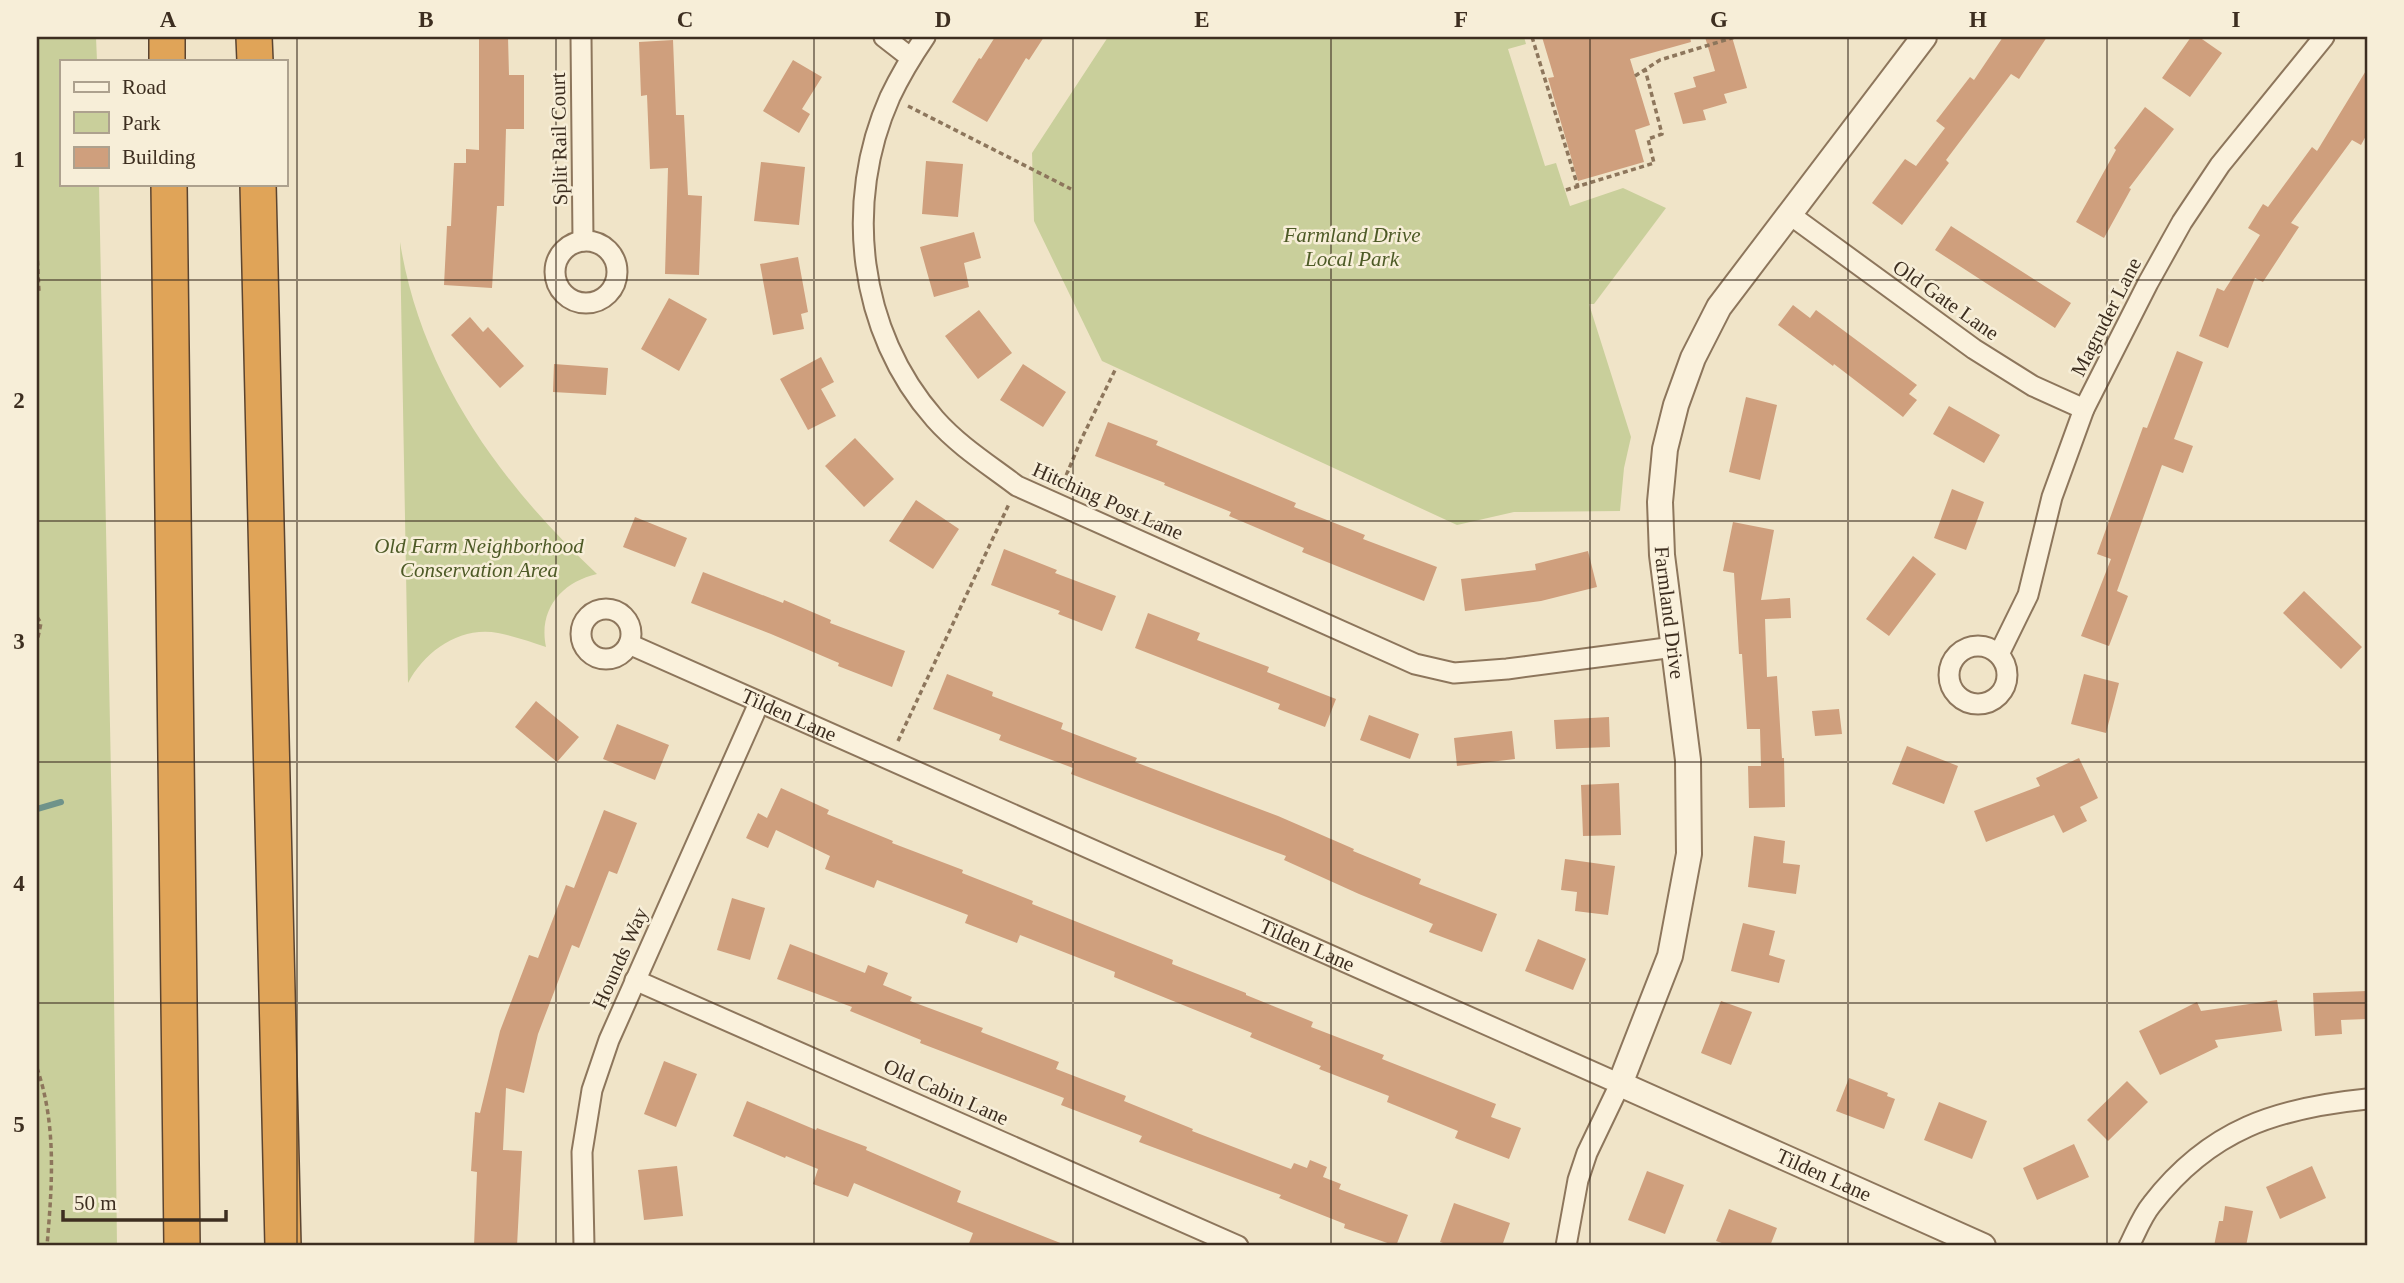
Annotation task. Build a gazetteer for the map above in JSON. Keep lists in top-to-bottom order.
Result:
{
  "streets": {
    "street": [
      "Split Rail Court",
      "Old Gate Lane",
      "Magruder Lane",
      "Hitching Post Lane",
      "Farmland Drive",
      "Tilden Lane",
      "Hounds Way",
      "Old Cabin Lane"
    ]
  },
  "crossings": [
    ["Old Gate Lane", "Magruder Lane"],
    ["Old Gate Lane", "Farmland Drive"],
    ["Hitching Post Lane", "Farmland Drive"],
    ["Farmland Drive", "Tilden Lane"],
    ["Tilden Lane", "Hounds Way"],
    ["Hounds Way", "Old Cabin Lane"]
  ],
  "parks": ["Farmland Drive Local Park", "Old Farm Neighborhood Conservation Area"],
  "legend": ["Road", "Park", "Building"],
  "scale_bar": "50 m",
  "grid": {
    "columns": [
      "A",
      "B",
      "C",
      "D",
      "E",
      "F",
      "G",
      "H",
      "I"
    ],
    "rows": [
      "1",
      "2",
      "3",
      "4",
      "5"
    ]
  }
}
